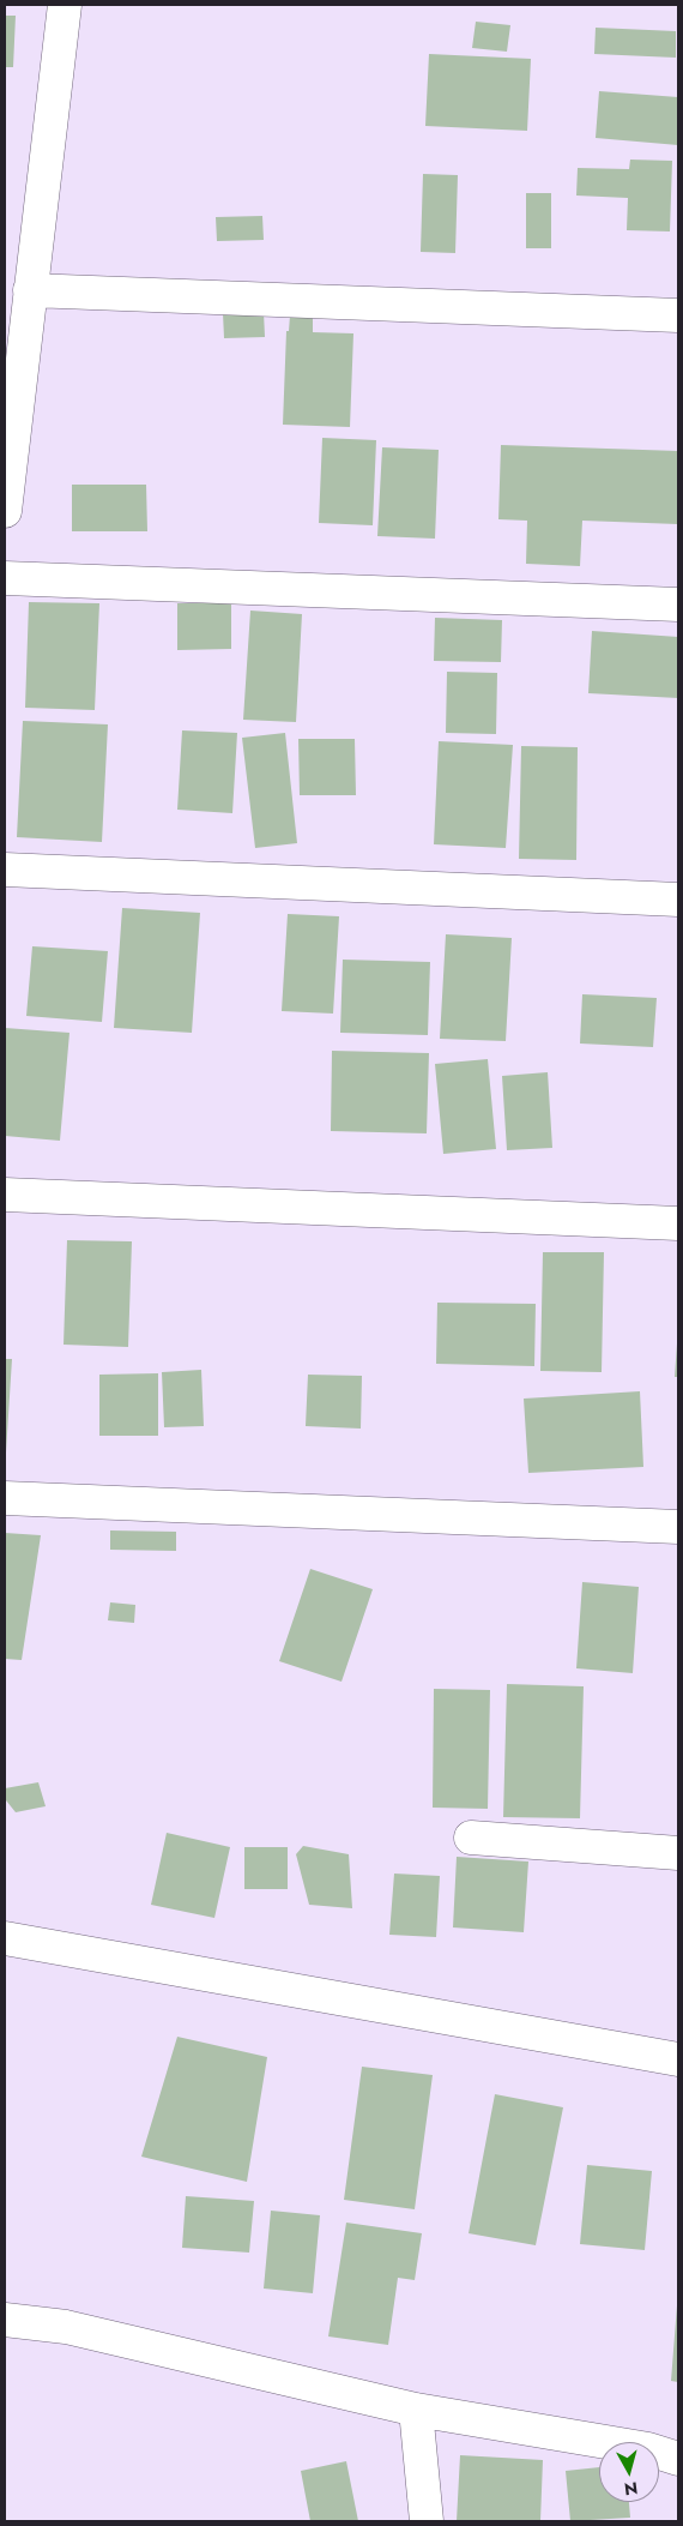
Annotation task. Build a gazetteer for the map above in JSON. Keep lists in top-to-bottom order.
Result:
{
  "north": "bottom"
}
